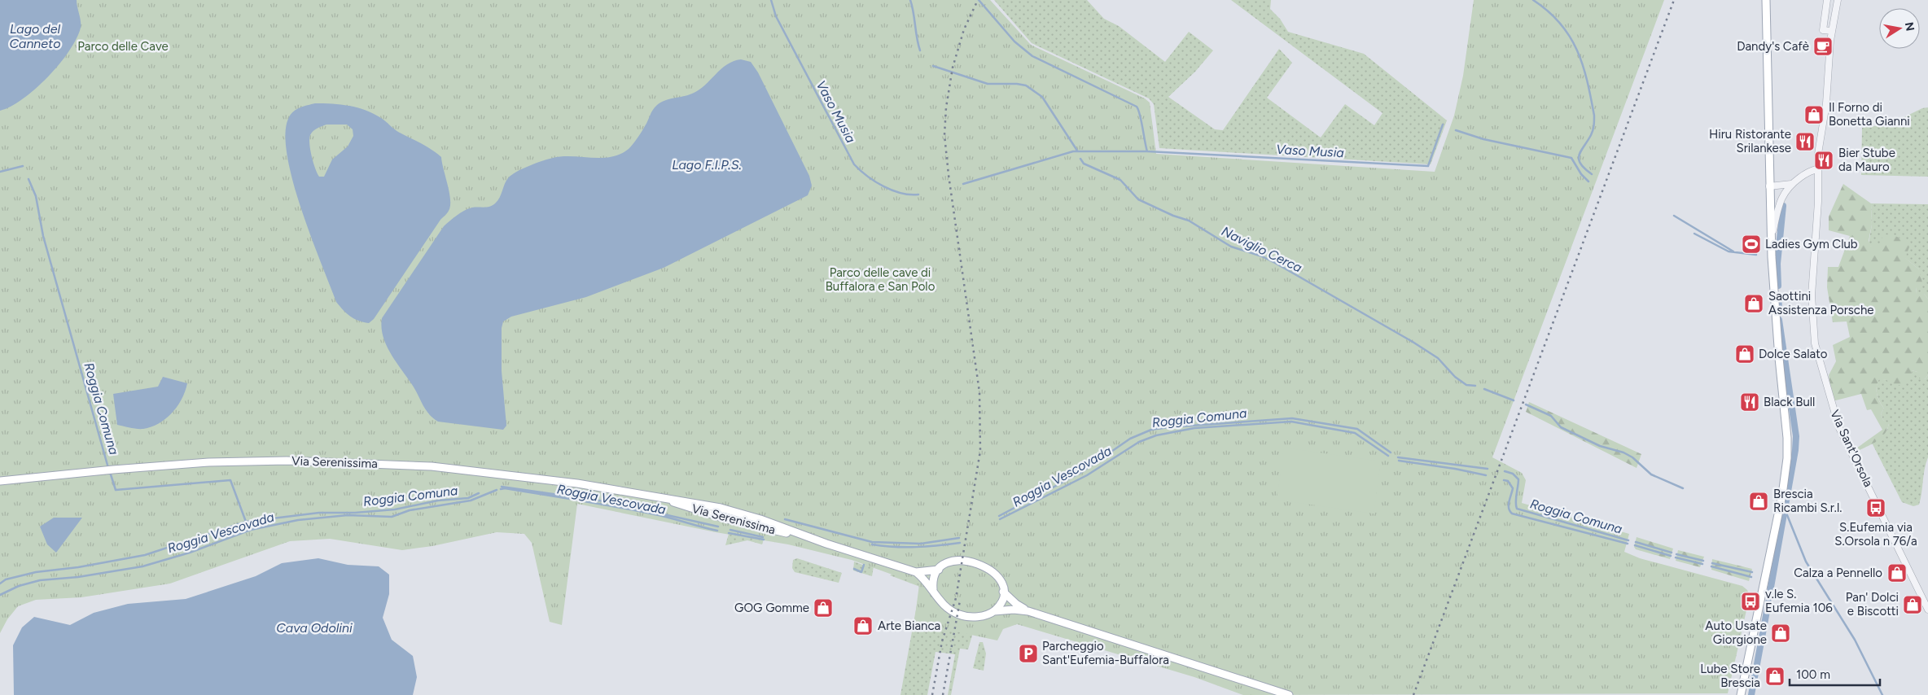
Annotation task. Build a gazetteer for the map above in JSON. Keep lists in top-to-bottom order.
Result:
{
  "streets": {
    "main road": ["Via Serenissima"],
    "street": ["Via Sant'Orsola"]
  },
  "water": [
    "Lago del Canneto",
    "Vaso Musia",
    "Lago F.I.P.S.",
    "Naviglio Cerca",
    "Roggia Comuna",
    "Roggia Vescovada",
    "Cava Odolini"
  ],
  "parks": ["Parco delle Cave", "Parco delle cave di Buffalora e San Polo"],
  "places": {
    "cafe": ["Dandy's Cafè"],
    "shop": [
      "Il Forno di Bonetta Gianni",
      "Saottini Assistenza Porsche",
      "Dolce Salato",
      "Brescia Ricambi S.r.l.",
      "Calza a Pennello",
      "Pan' Dolci e Biscotti",
      "GOG Gomme",
      "Arte Bianca",
      "Auto Usate Giorgione",
      "Lube Store Brescia"
    ],
    "restaurant": ["Hiru Ristorante Srilankese", "Bier Stube da Mauro", "Black Bull"],
    "sports": ["Ladies Gym Club"],
    "bus stop": ["S.Eufemia via S.Orsola n 76/a", "v.le S. Eufemia 106"],
    "parking": ["Parcheggio Sant'Eufemia-Buffalora"]
  },
  "scale_bar": "100 m",
  "north": "right"
}
